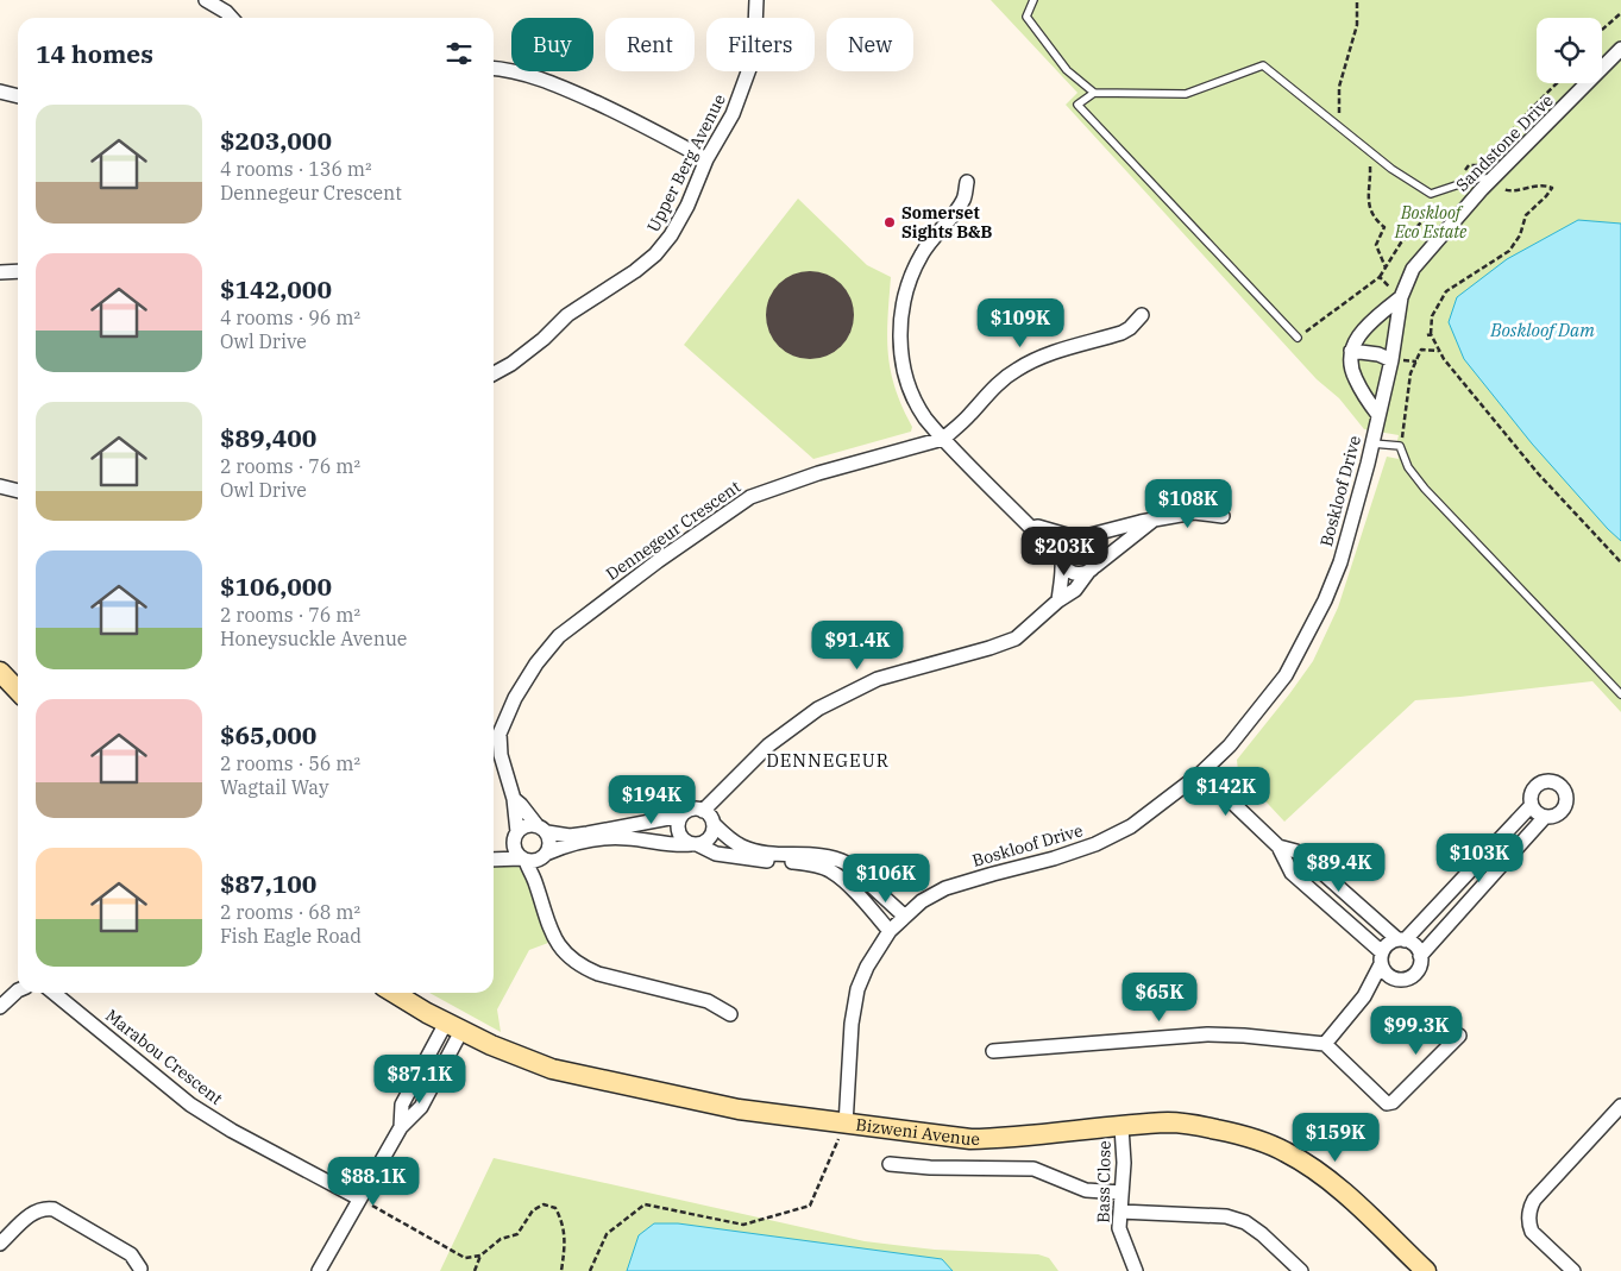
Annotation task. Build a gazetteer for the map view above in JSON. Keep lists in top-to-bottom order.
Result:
{
  "streets": {
    "street": [
      "Sandstone Drive",
      "Upper Berg Avenue",
      "Boskloof Drive",
      "Dennegeur Crescent",
      "Marabou Crescent",
      "Bizweni Avenue",
      "Bass Close"
    ]
  },
  "crossings": [
    ["Sandstone Drive", "Boskloof Drive"],
    ["Boskloof Drive", "Bizweni Avenue"],
    ["Bizweni Avenue", "Bass Close"]
  ],
  "districts": ["DENNEGEUR"],
  "water": ["Boskloof Dam"],
  "parks": ["Boskloof Eco Estate"],
  "places": ["Somerset Sights B&B"],
  "page": {
    "chip": [
      "Buy",
      "Rent",
      "Filters",
      "New"
    ],
    "heading": "14 homes",
    "list": [
      {
        "name": "$203,000",
        "note": "4 rooms · 136 m² · Dennegeur Crescent"
      },
      {
        "name": "$142,000",
        "note": "4 rooms · 96 m² · Owl Drive"
      },
      {
        "name": "$89,400",
        "note": "2 rooms · 76 m² · Owl Drive"
      },
      {
        "name": "$106,000",
        "note": "2 rooms · 76 m² · Honeysuckle Avenue"
      },
      {
        "name": "$65,000",
        "note": "2 rooms · 56 m² · Wagtail Way"
      },
      {
        "name": "$87,100",
        "note": "2 rooms · 68 m² · Fish Eagle Road"
      }
    ],
    "price": [
      "$109K",
      "$108K",
      "$203K",
      "$91.4K",
      "$142K",
      "$194K",
      "$103K",
      "$89.4K",
      "$106K",
      "$65K",
      "$99.3K",
      "$87.1K",
      "$159K",
      "$88.1K"
    ]
  }
}
